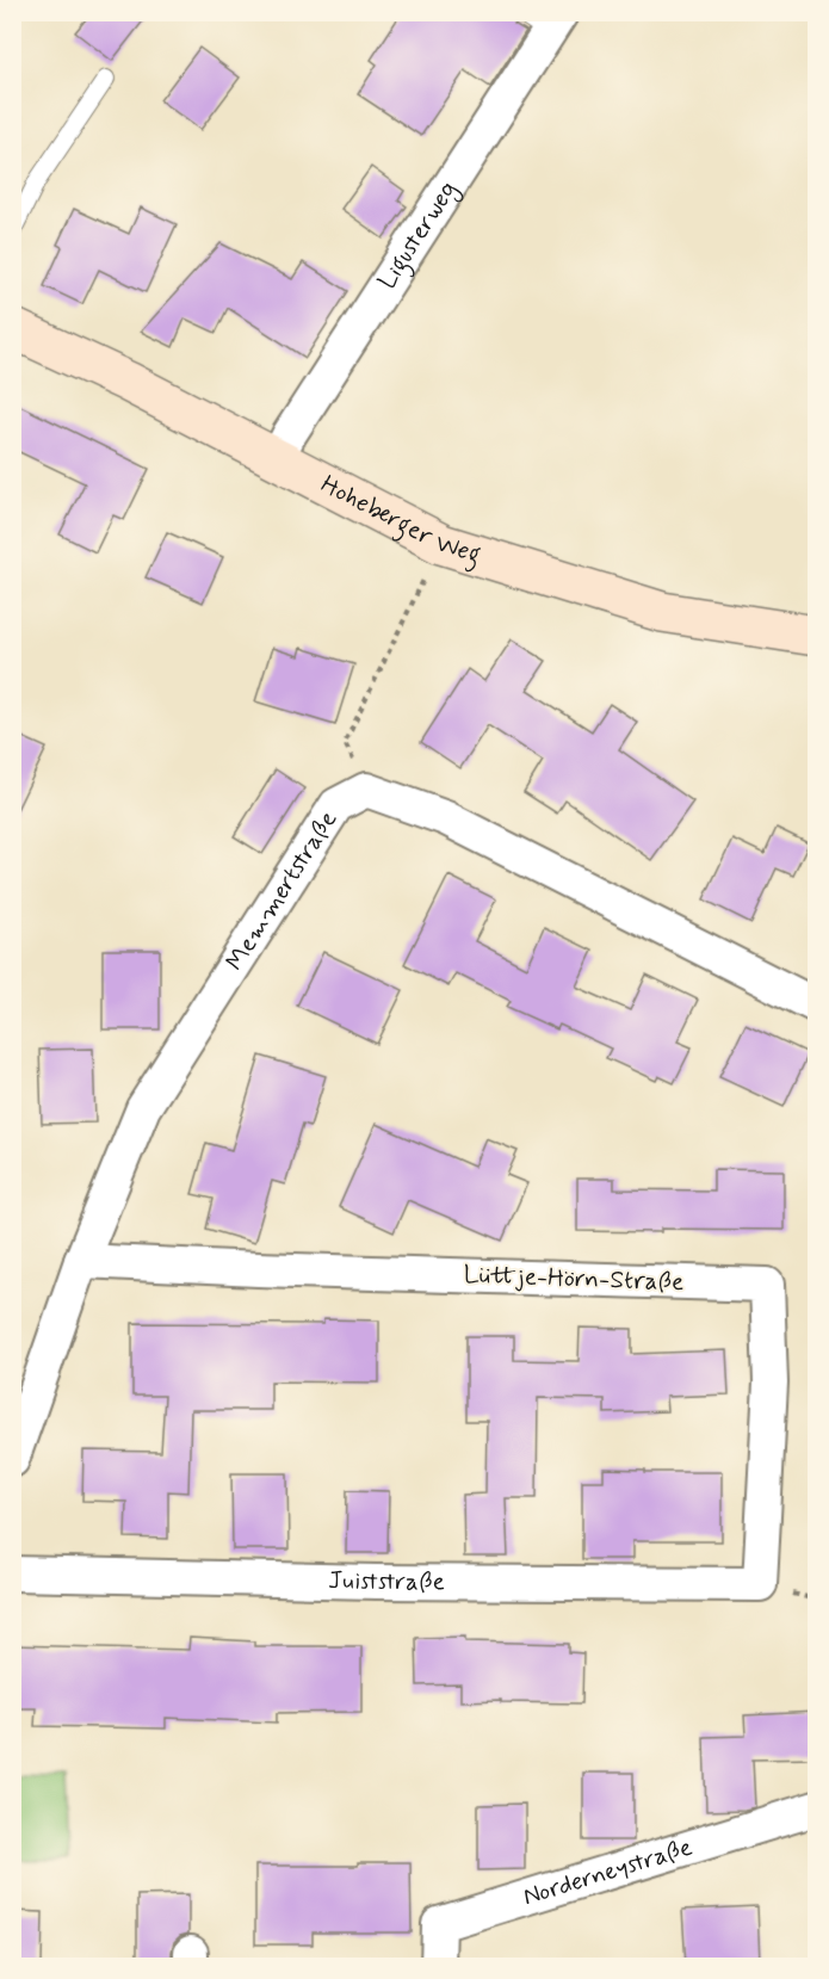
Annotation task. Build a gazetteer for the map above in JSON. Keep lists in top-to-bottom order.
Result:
{
  "streets": {
    "street": [
      "Ligusterweg",
      "Hoheberger Weg",
      "Memmertstraße",
      "Lüttje-Hörn-Straße",
      "Juiststraße",
      "Norderneystraße"
    ]
  },
  "crossings": [
    ["Ligusterweg", "Hoheberger Weg"],
    ["Memmertstraße", "Lüttje-Hörn-Straße"],
    ["Lüttje-Hörn-Straße", "Juiststraße"]
  ]
}
